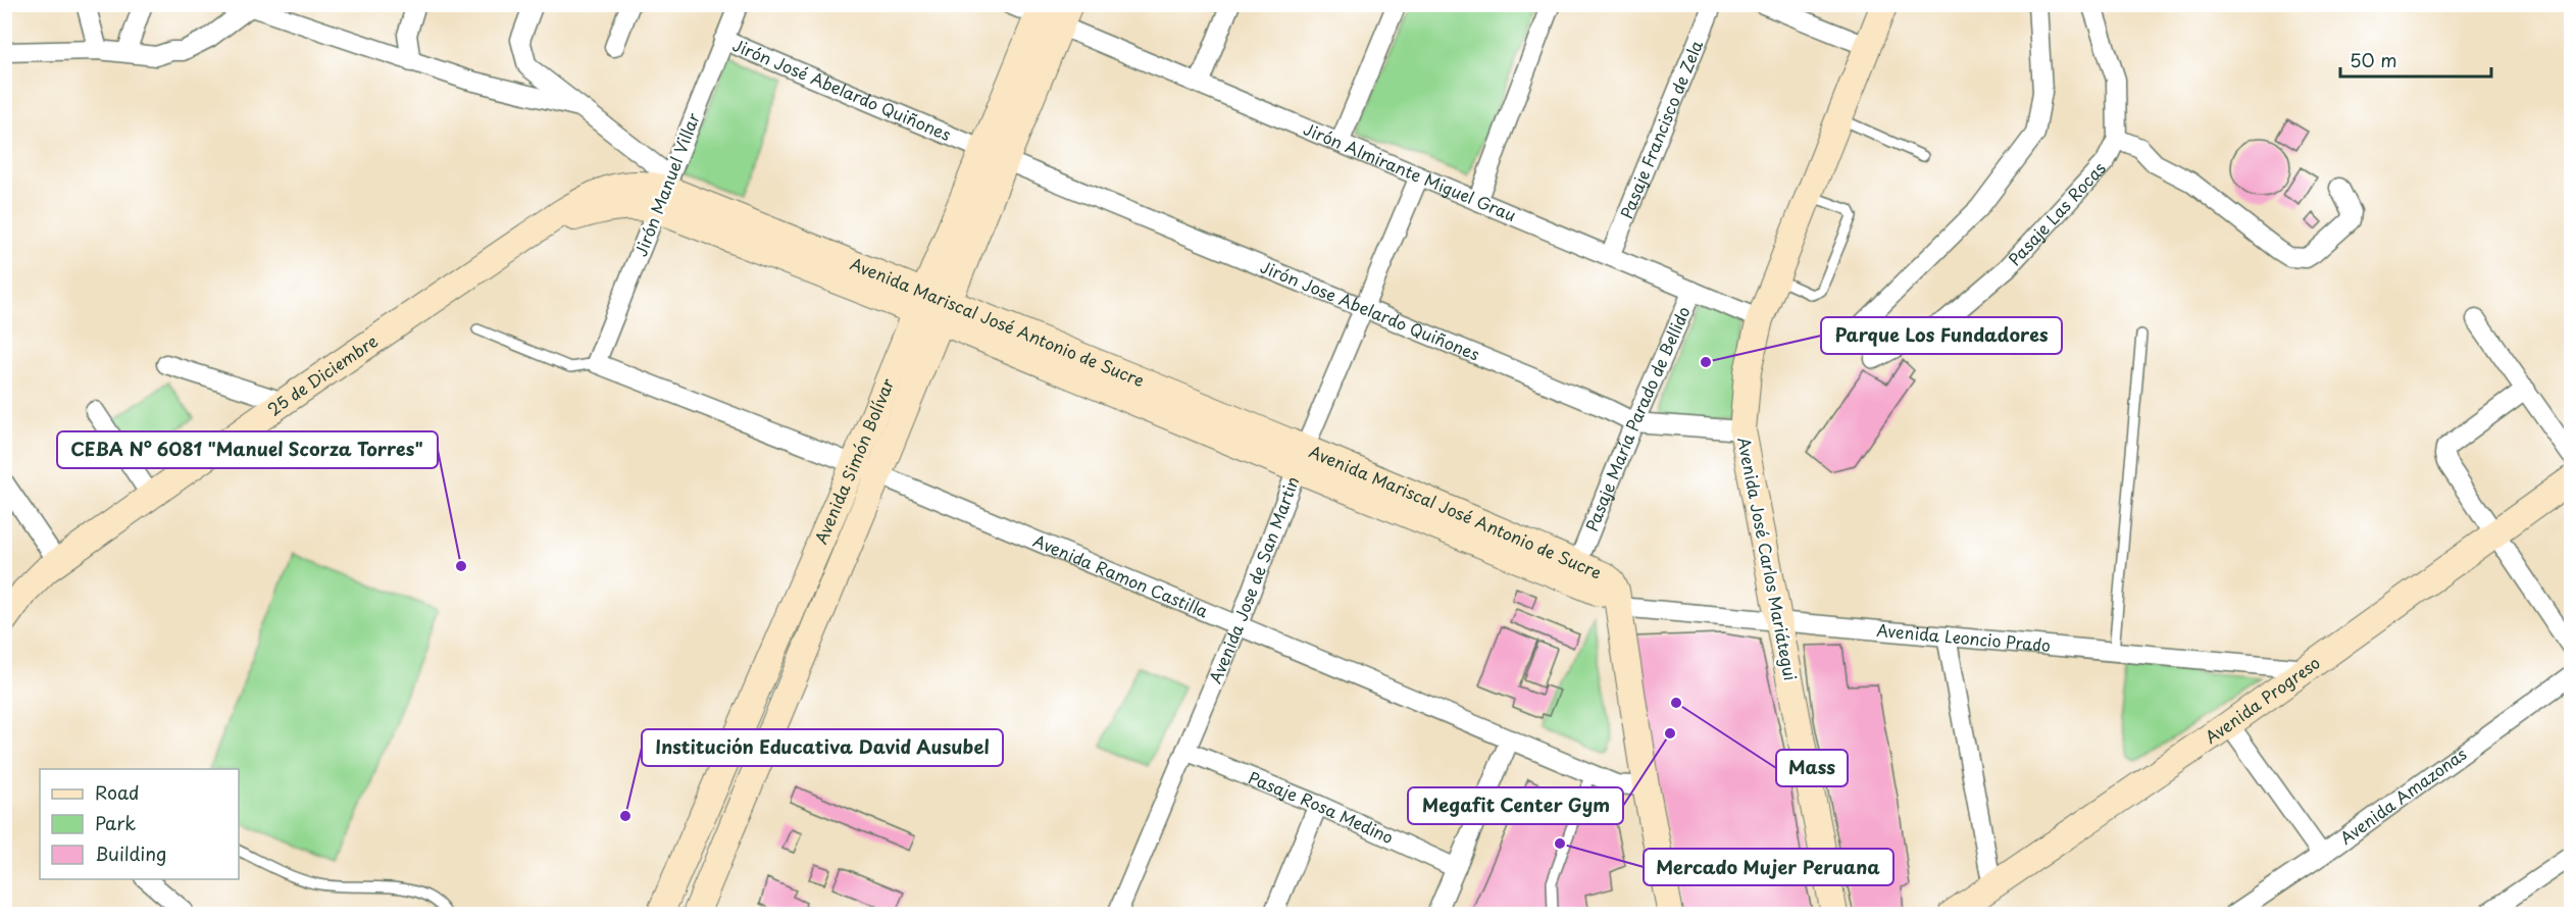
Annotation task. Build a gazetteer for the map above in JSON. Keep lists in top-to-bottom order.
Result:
{
  "streets": {
    "street": [
      "Jirón José Abelardo Quiñones",
      "Pasaje Francisco de Zela",
      "Jirón Almirante Miguel Grau",
      "Jirón Manuel Villar",
      "Pasaje Las Rocas",
      "Jirón Jose Abelardo Quiñones",
      "Avenida Mariscal José Antonio de Sucre",
      "25 de Diciembre",
      "Pasaje María Parado de Bellido",
      "Avenida Simón Bolívar",
      "Avenida José Carlos Mariátegui",
      "Avenida Ramon Castilla",
      "Avenida Jose de San Martin",
      "Avenida Leoncio Prado",
      "Avenida Progreso",
      "Avenida Amazonas",
      "Pasaje Rosa Medino"
    ]
  },
  "crossings": [
    ["Jirón José Abelardo Quiñones", "Jirón Manuel Villar"],
    ["Jirón José Abelardo Quiñones", "Jirón Jose Abelardo Quiñones"],
    ["Pasaje Francisco de Zela", "Jirón Almirante Miguel Grau"],
    ["Jirón Almirante Miguel Grau", "Pasaje María Parado de Bellido"],
    ["Jirón Almirante Miguel Grau", "Avenida Simón Bolívar"],
    ["Jirón Almirante Miguel Grau", "Avenida José Carlos Mariátegui"],
    ["Jirón Almirante Miguel Grau", "Avenida Jose de San Martin"],
    ["Jirón Manuel Villar", "Avenida Mariscal José Antonio de Sucre"],
    ["Jirón Manuel Villar", "Avenida Ramon Castilla"],
    ["Jirón Jose Abelardo Quiñones", "Pasaje María Parado de Bellido"],
    ["Jirón Jose Abelardo Quiñones", "Avenida Simón Bolívar"],
    ["Jirón Jose Abelardo Quiñones", "Avenida José Carlos Mariátegui"],
    ["Jirón Jose Abelardo Quiñones", "Avenida Jose de San Martin"],
    ["Avenida Mariscal José Antonio de Sucre", "25 de Diciembre"],
    ["Avenida Mariscal José Antonio de Sucre", "Pasaje María Parado de Bellido"],
    ["Avenida Mariscal José Antonio de Sucre", "Avenida Simón Bolívar"],
    ["Avenida Mariscal José Antonio de Sucre", "Avenida Jose de San Martin"],
    ["Avenida Mariscal José Antonio de Sucre", "Avenida Leoncio Prado"],
    ["Avenida Simón Bolívar", "Avenida Ramon Castilla"],
    ["Avenida José Carlos Mariátegui", "Avenida Leoncio Prado"],
    ["Avenida Ramon Castilla", "Avenida Jose de San Martin"],
    ["Avenida Jose de San Martin", "Pasaje Rosa Medino"],
    ["Avenida Leoncio Prado", "Avenida Progreso"]
  ],
  "places": [
    "Parque Los Fundadores",
    "CEBA N° 6081 \"Manuel Scorza Torres\"",
    "Mass",
    "Megafit Center Gym",
    "Institución Educativa David Ausubel",
    "Mercado Mujer Peruana"
  ],
  "legend": ["Road", "Park", "Building"],
  "scale_bar": "50 m"
}
